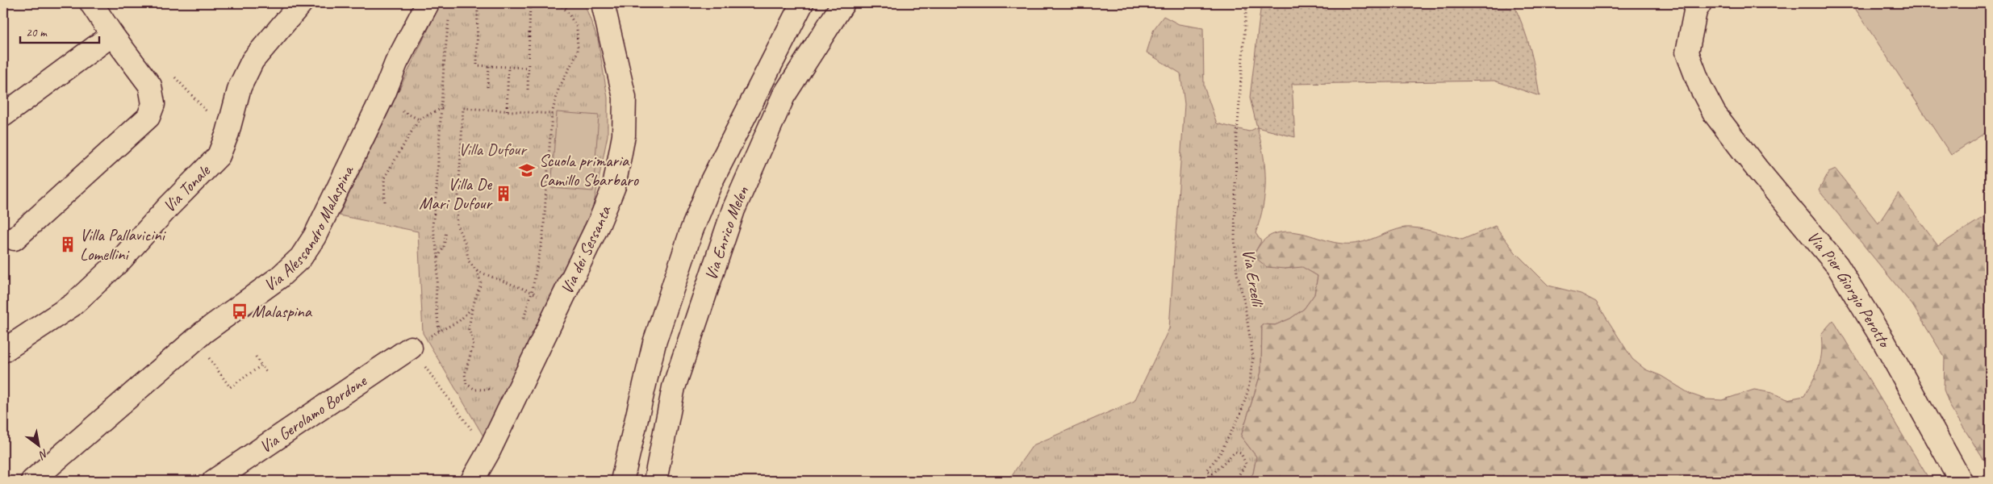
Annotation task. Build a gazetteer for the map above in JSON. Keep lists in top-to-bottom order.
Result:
{
  "streets": {
    "main road": [
      "Via Tonale",
      "Via Alessandro Malaspina",
      "Via Enrico Melen",
      "Via dei Sessanta",
      "Via Pier Giorgio Perotto",
      "Via Gerolamo Bordone"
    ],
    "path": ["Via Erzelli"]
  },
  "parks": ["Villa Dufour"],
  "places": {
    "school or university": ["Scuola primaria Camillo Sbarbaro"],
    "building": ["Villa De Mari Dufour", "Villa Pallavicini Lomellini"],
    "bus stop": ["Malaspina"]
  },
  "scale_bar": "20 m",
  "north": "bottom right"
}
